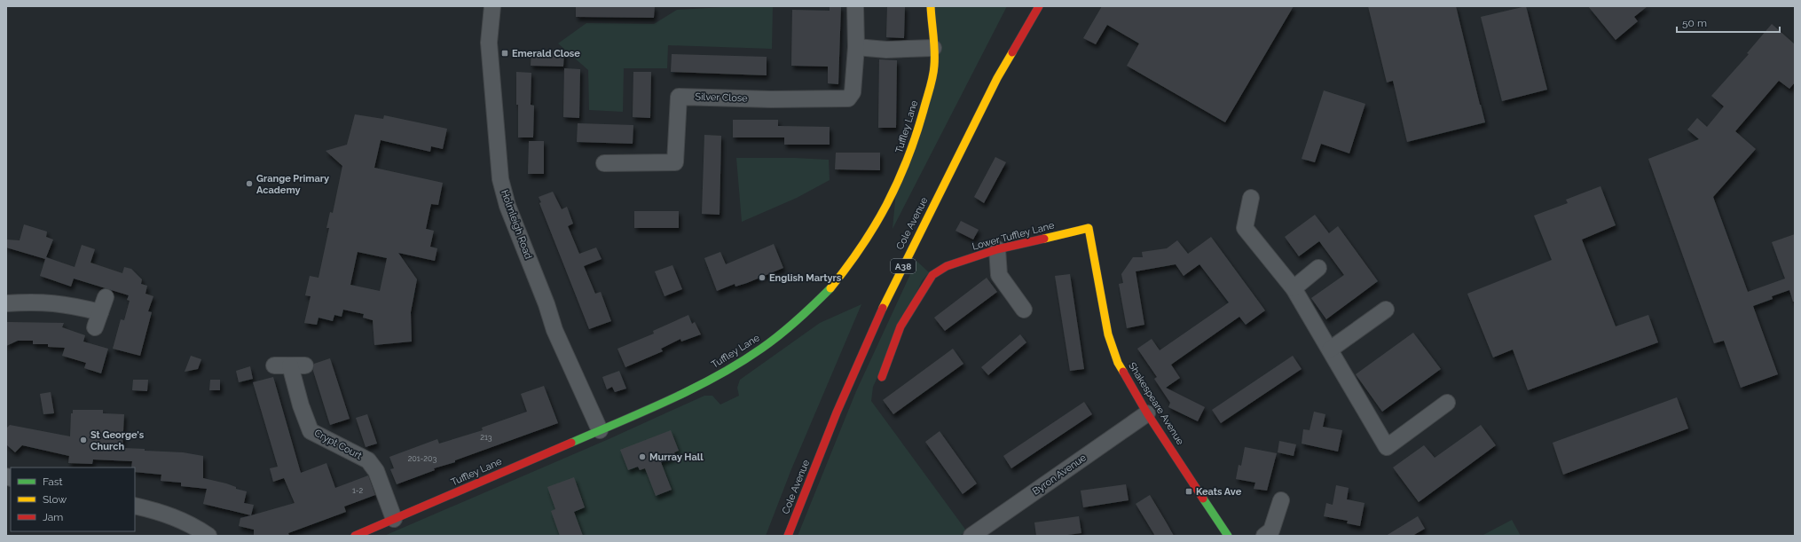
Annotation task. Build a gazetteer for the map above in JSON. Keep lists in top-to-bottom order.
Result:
{
  "streets": {
    "main road": [
      "Tuffley Lane",
      "Cole Avenue",
      "Lower Tuffley Lane",
      "A38",
      "Shakespeare Avenue"
    ],
    "street": [
      "Silver Close",
      "Holmleigh Road",
      "Crypt Court",
      "Byron Avenue"
    ]
  },
  "crossings": [
    ["Tuffley Lane", "Holmleigh Road"],
    ["Tuffley Lane", "Crypt Court"],
    ["Lower Tuffley Lane", "Shakespeare Avenue"],
    ["Shakespeare Avenue", "Byron Avenue"]
  ],
  "places": {
    "transit": ["Emerald Close", "Keats Ave"],
    "other": [
      "Grange Primary Academy",
      "English Martyrs",
      "St George's Church",
      "Murray Hall"
    ]
  },
  "house_numbers": ["213", "201-203", "1-2"],
  "legend": ["Fast", "Slow", "Jam"],
  "scale_bar": "50 m"
}
